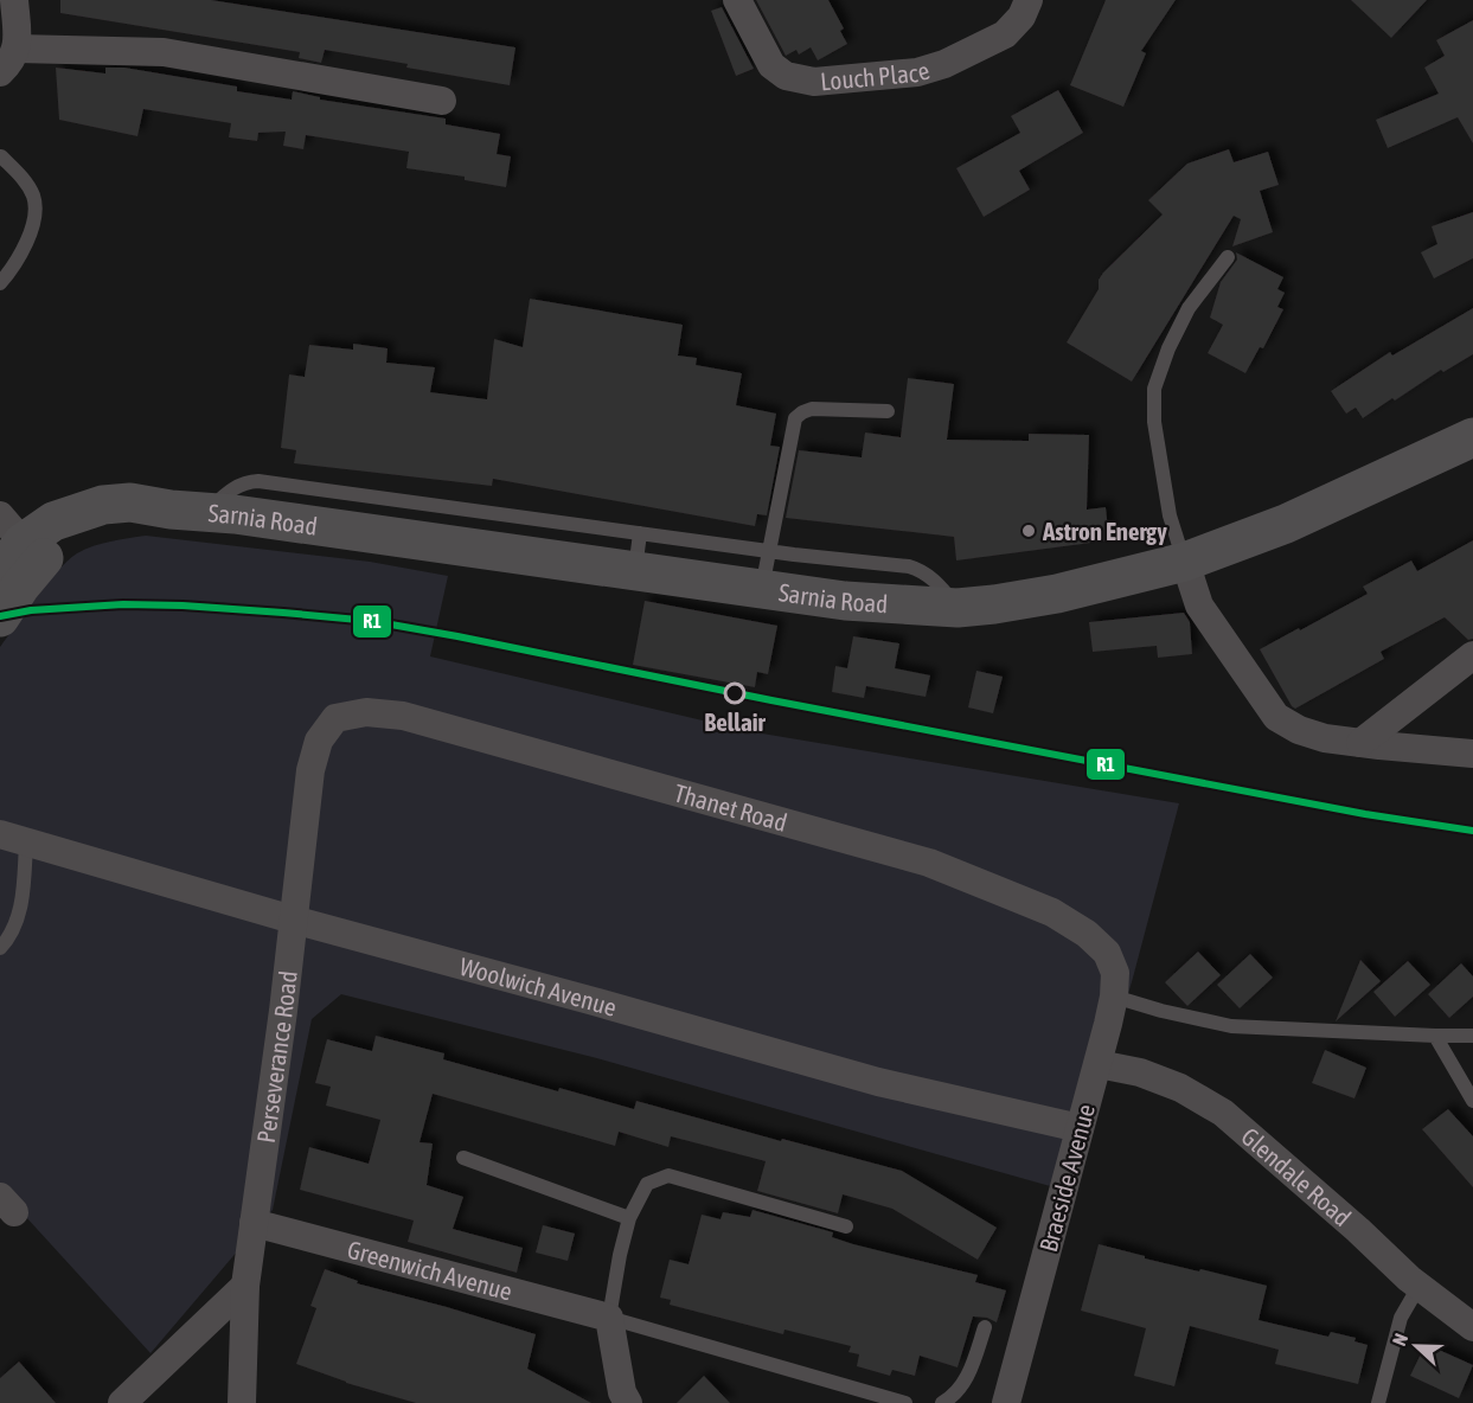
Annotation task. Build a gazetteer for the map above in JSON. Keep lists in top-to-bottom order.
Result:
{
  "streets": {
    "main road": ["Sarnia Road"],
    "street": [
      "Louch Place",
      "Thanet Road",
      "Woolwich Avenue",
      "Perseverance Road",
      "Glendale Road",
      "Braeside Avenue",
      "Greenwich Avenue"
    ]
  },
  "crossings": [
    ["Thanet Road", "Perseverance Road"],
    ["Thanet Road", "Braeside Avenue"],
    ["Woolwich Avenue", "Perseverance Road"],
    ["Woolwich Avenue", "Braeside Avenue"],
    ["Perseverance Road", "Greenwich Avenue"],
    ["Glendale Road", "Braeside Avenue"]
  ],
  "places": ["Astron Energy", "Bellair"],
  "lines": ["transit line R1"],
  "north": "left"
}
